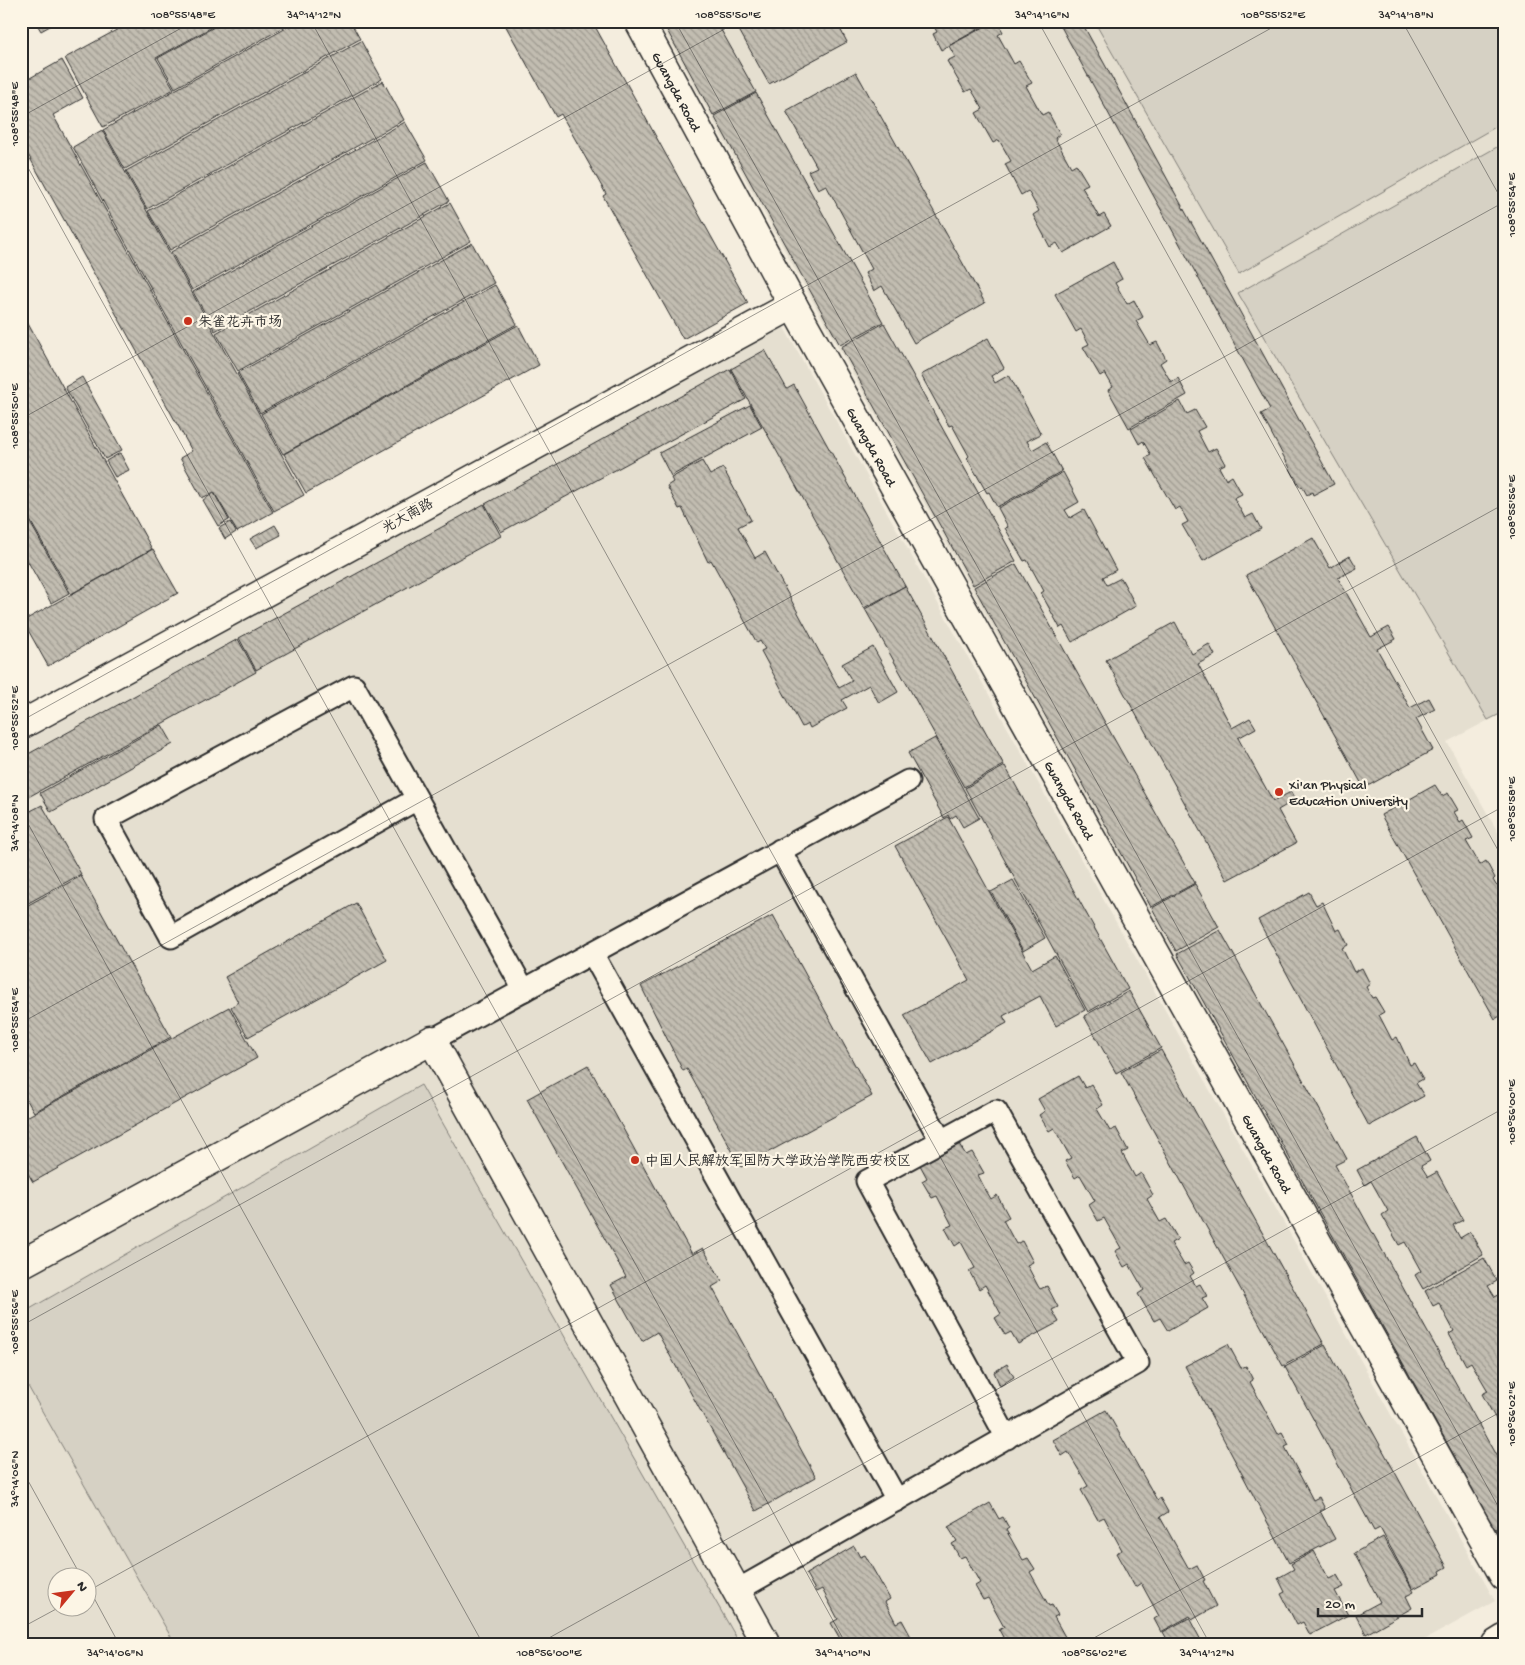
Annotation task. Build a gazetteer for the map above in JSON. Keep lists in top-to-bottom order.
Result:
{
  "streets": {
    "street": ["Guangda Road", "光大南路"]
  },
  "crossings": [
    ["Guangda Road", "光大南路"]
  ],
  "places": ["朱雀花卉市场", "Xi'an Physical Education University", "中国人民解放军国防大学政治学院西安校区"],
  "scale_bar": "20 m",
  "north": "top right",
  "coordinates": [
    "108°55'48\"E",
    "34°14'12\"N",
    "108°55'50\"E",
    "34°14'16\"N",
    "108°55'52\"E",
    "34°14'18\"N",
    "108°55'54\"E",
    "108°55'56\"E",
    "108°55'58\"E",
    "34°14'08\"N",
    "108°56'00\"E",
    "108°56'02\"E",
    "34°14'06\"N",
    "34°14'10\"N"
  ]
}
